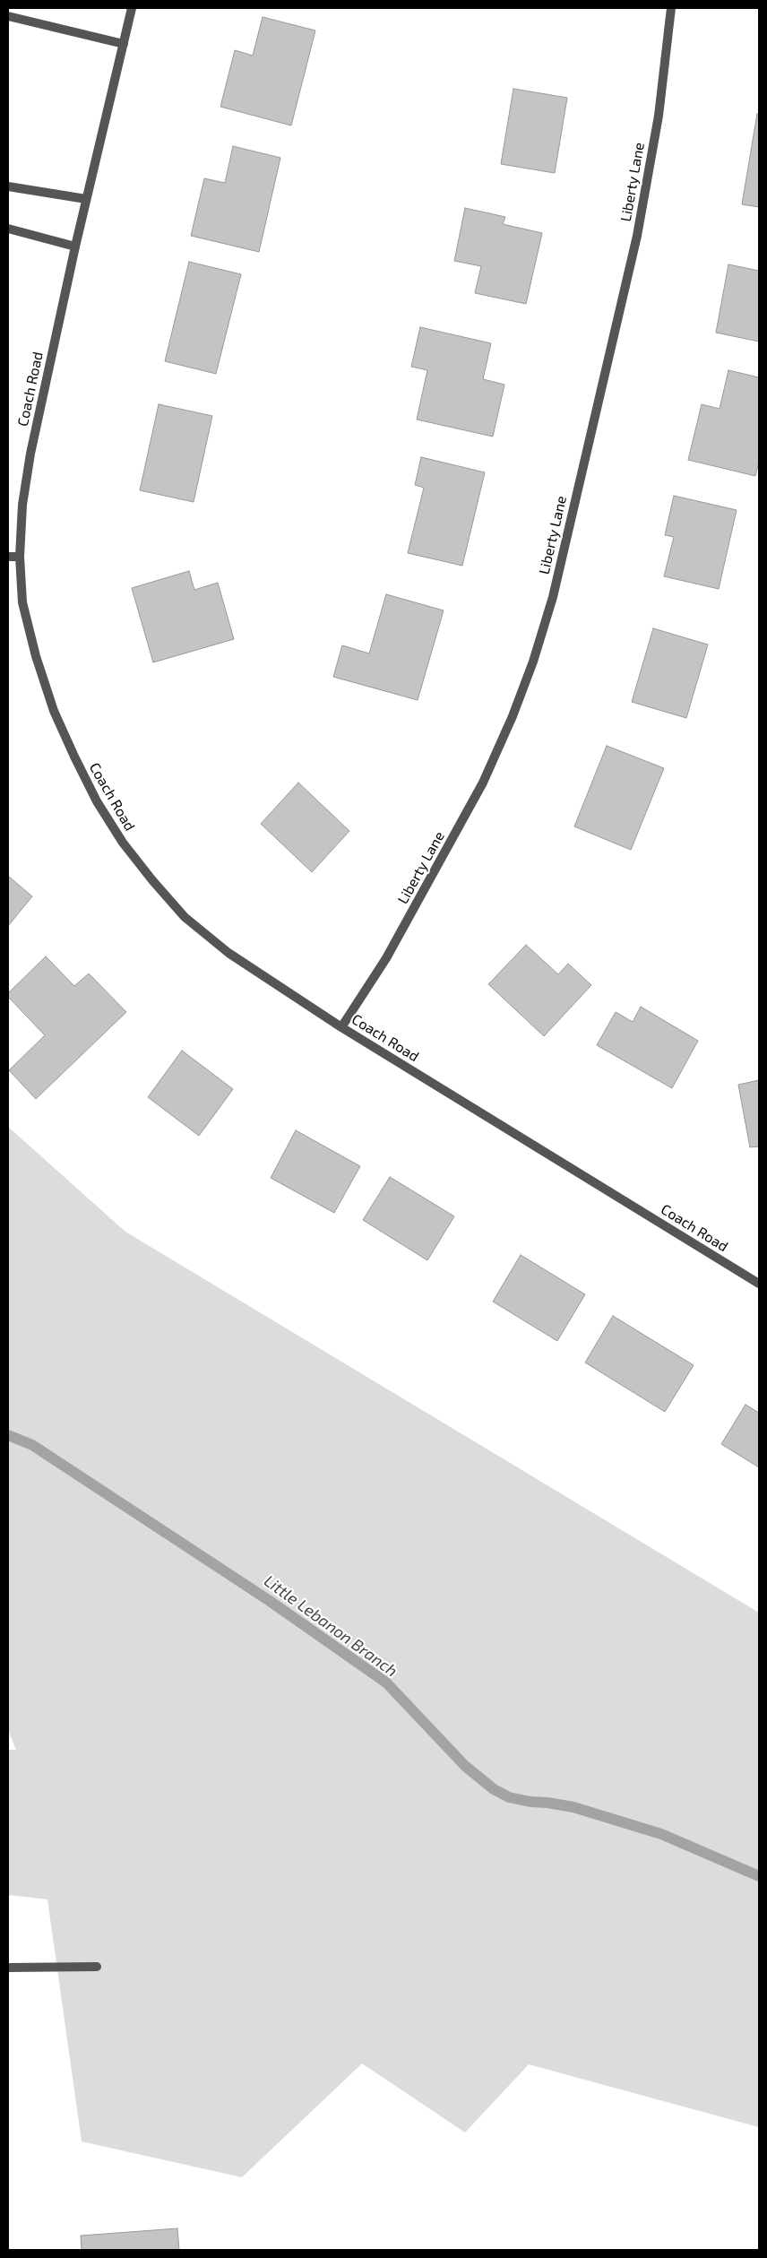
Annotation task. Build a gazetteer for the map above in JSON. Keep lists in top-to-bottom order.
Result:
{
  "streets": {
    "street": ["Liberty Lane", "Coach Road"]
  },
  "crossings": [
    ["Liberty Lane", "Coach Road"]
  ],
  "water": ["Little Lebanon Branch"]
}
